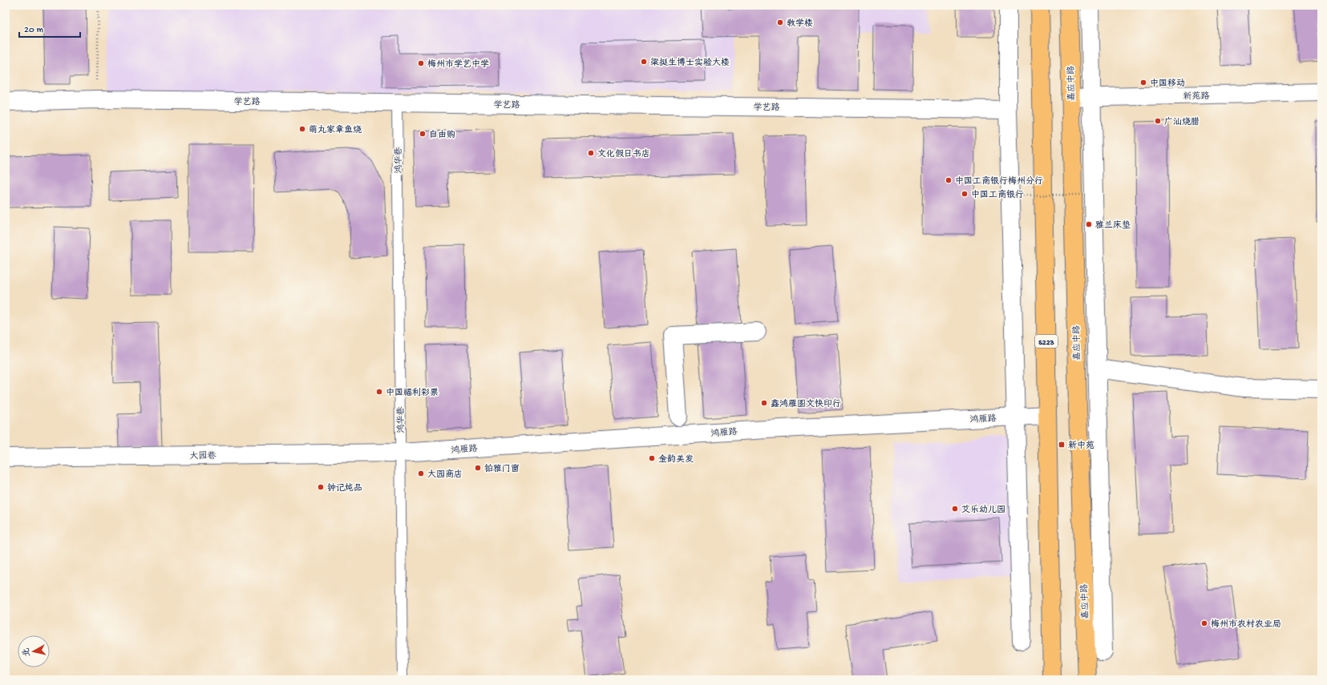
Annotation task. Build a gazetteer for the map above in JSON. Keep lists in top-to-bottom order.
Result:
{
  "streets": {
    "main road": ["嘉应中路", "S223"],
    "street": [
      "新苑路",
      "学艺路",
      "鸿雁路",
      "大园巷"
    ],
    "lane": ["鸿华巷"]
  },
  "crossings": [
    ["嘉应中路", "新苑路"],
    ["学艺路", "鸿华巷"],
    ["鸿华巷", "鸿雁路"],
    ["鸿华巷", "大园巷"],
    ["S223", "鸿雁路"],
    ["鸿雁路", "大园巷"]
  ],
  "places": {
    "other": [
      "教学楼",
      "梁挺生博士实验大楼",
      "梅州市学艺中学",
      "中国移动",
      "广汕烧腊",
      "萌丸家章鱼烧",
      "自由购",
      "文化假日书店",
      "中国工商银行梅州分行",
      "中国工商银行",
      "雅兰床垫",
      "中国福利彩票",
      "鑫鸿雁图文快印行",
      "金韵美发",
      "铂雅门窗",
      "大园商店",
      "钟记炖品",
      "艾乐幼儿园",
      "梅州市农村农业局"
    ],
    "transit": ["新中苑"]
  },
  "scale_bar": "20 m",
  "north": "left"
}
